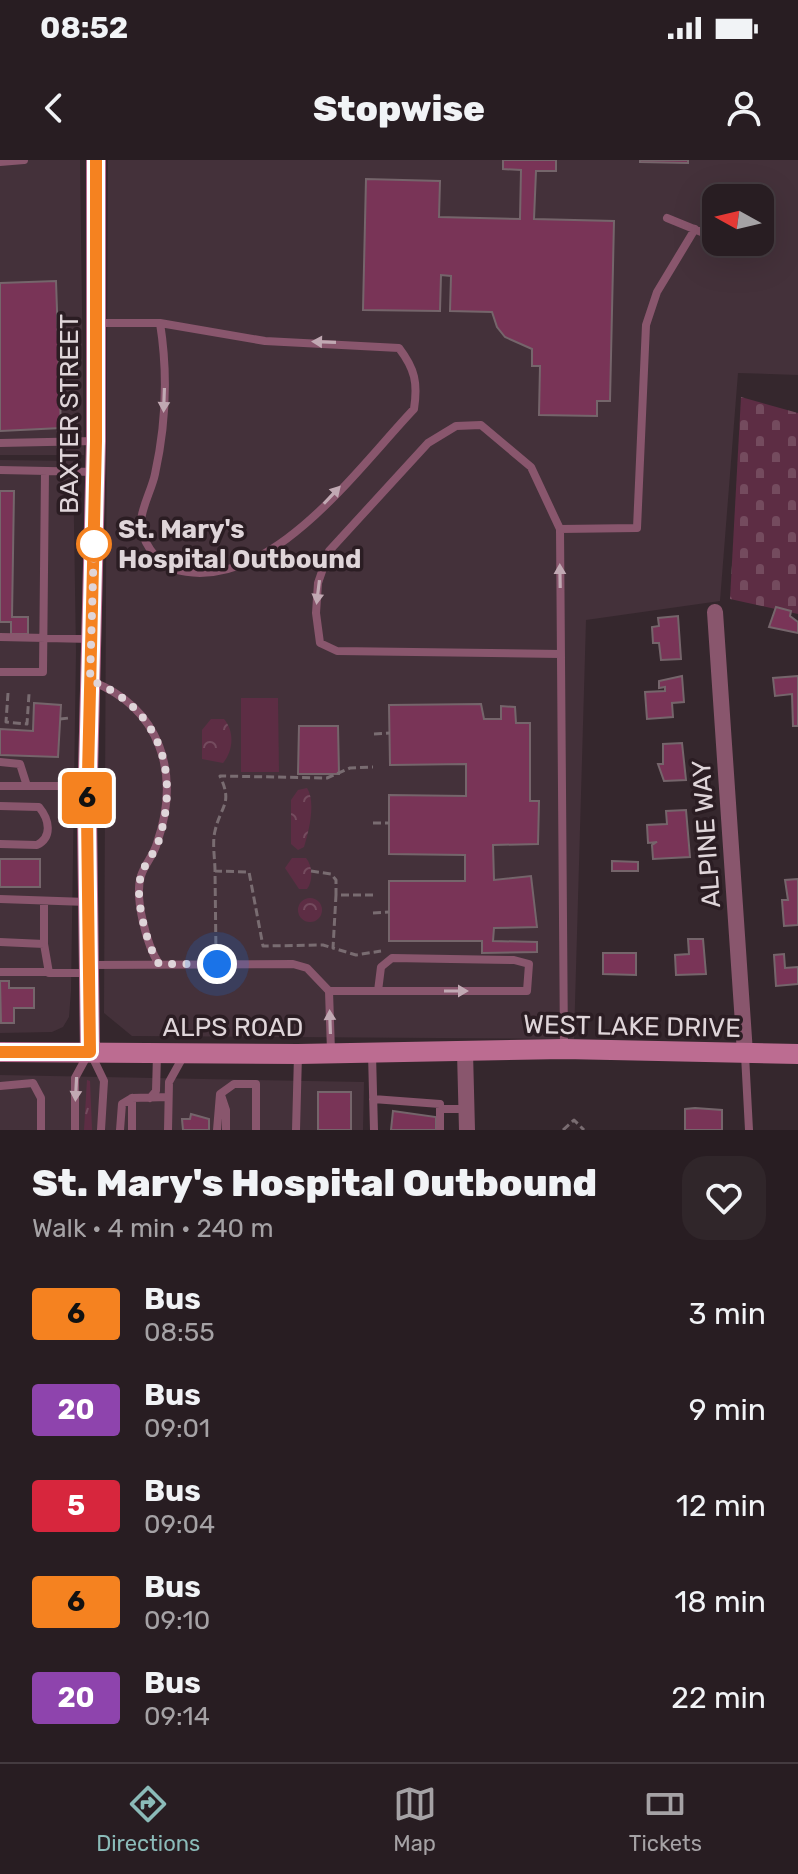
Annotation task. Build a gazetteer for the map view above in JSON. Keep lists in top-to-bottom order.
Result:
{
  "streets": {
    "main road": ["BAXTER STREET", "WEST LAKE DRIVE", "ALPS ROAD"],
    "street": ["ALPINE WAY"]
  },
  "crossings": [
    ["BAXTER STREET", "ALPS ROAD"],
    ["ALPINE WAY", "WEST LAKE DRIVE"],
    ["WEST LAKE DRIVE", "ALPS ROAD"]
  ],
  "places": ["St. Mary's Hospital Outbound"],
  "lines": ["bus line 6"],
  "north": "left",
  "page": {
    "status": "08:52",
    "header": "Stopwise",
    "on_map": "6",
    "heading": ["St. Mary's Hospital Outbound", "Walk · 4 min · 240 m"],
    "list": [
      {
        "mark": "6",
        "name": "Bus",
        "note": "08:55",
        "value": "3 min"
      },
      {
        "mark": "20",
        "name": "Bus",
        "note": "09:01",
        "value": "9 min"
      },
      {
        "mark": "5",
        "name": "Bus",
        "note": "09:04",
        "value": "12 min"
      },
      {
        "mark": "6",
        "name": "Bus",
        "note": "09:10",
        "value": "18 min"
      },
      {
        "mark": "20",
        "name": "Bus",
        "note": "09:14",
        "value": "22 min"
      }
    ],
    "tabs": ["Directions", "Map", "Tickets"]
  }
}
